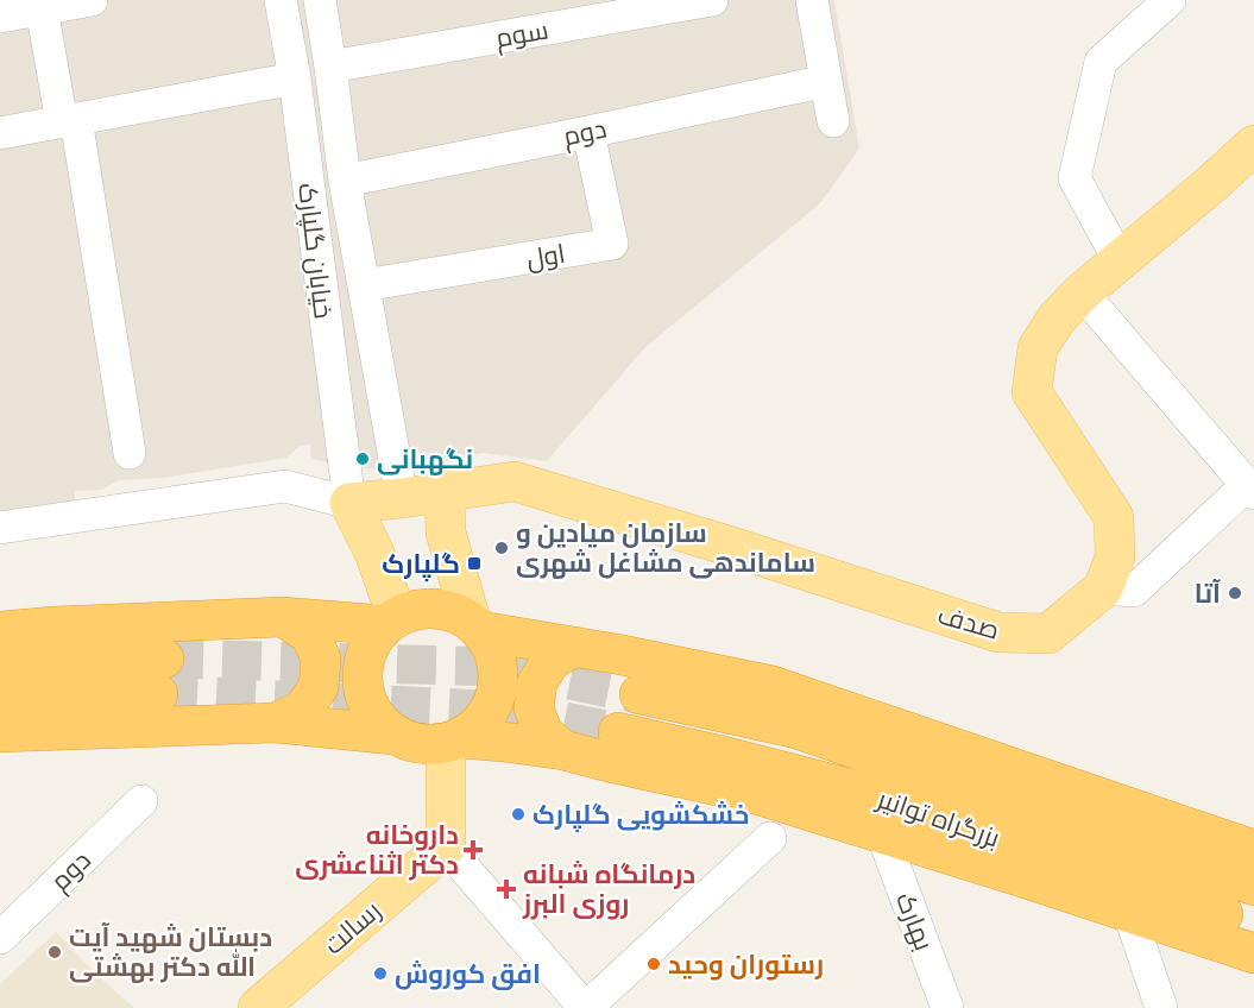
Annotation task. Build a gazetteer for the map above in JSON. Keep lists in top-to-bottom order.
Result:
{
  "streets": {
    "highway": ["بزرگراه توانیر"],
    "main road": ["صدف", "رسالت"],
    "street": [
      "سوم",
      "دوم",
      "خیابان گلپارک",
      "اول",
      "بهارک"
    ]
  },
  "crossings": [
    ["سوم", "خیابان گلپارک"],
    ["دوم", "خیابان گلپارک"],
    ["دوم", "اول"],
    ["خیابان گلپارک", "اول"],
    ["خیابان گلپارک", "صدف"]
  ],
  "places": {
    "other": [
      "نگهبانی",
      "سازمان میادین و ساماندهی مشاغل شهری",
      "آتا",
      "خشکشویی گلپارک",
      "دبستان شهید آیت الله دکتر بهشتی",
      "رستوران وحید",
      "افق کوروش"
    ],
    "transit": ["گلپارک"],
    "health": ["داروخانه دکتر اثناعشری", "درمانگاه شبانه روزی البرز"]
  }
}
